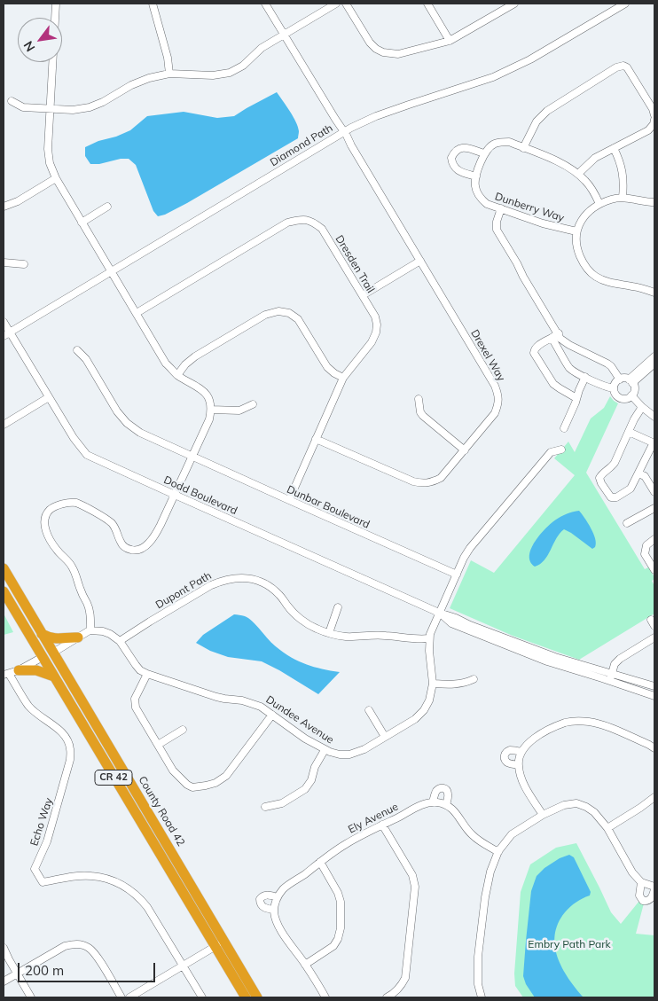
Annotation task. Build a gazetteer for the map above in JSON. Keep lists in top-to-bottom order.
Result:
{
  "streets": {
    "highway": ["CR 42", "County Road 42"],
    "street": [
      "Diamond Path",
      "Dunberry Way",
      "Dresden Trail",
      "Drexel Way",
      "Dodd Boulevard",
      "Dunbar Boulevard",
      "Dupont Path",
      "Dundee Avenue",
      "Ely Avenue",
      "Echo Way"
    ]
  },
  "crossings": [
    ["Diamond Path", "Drexel Way"],
    ["Diamond Path", "Dodd Boulevard"],
    ["Dresden Trail", "Drexel Way"],
    ["Dresden Trail", "Dunbar Boulevard"],
    ["Dodd Boulevard", "Dundee Avenue"],
    ["Dunbar Boulevard", "Dundee Avenue"],
    ["Dupont Path", "Dundee Avenue"]
  ],
  "parks": ["Embry Path Park"],
  "scale_bar": "200 m",
  "north": "bottom left"
}
